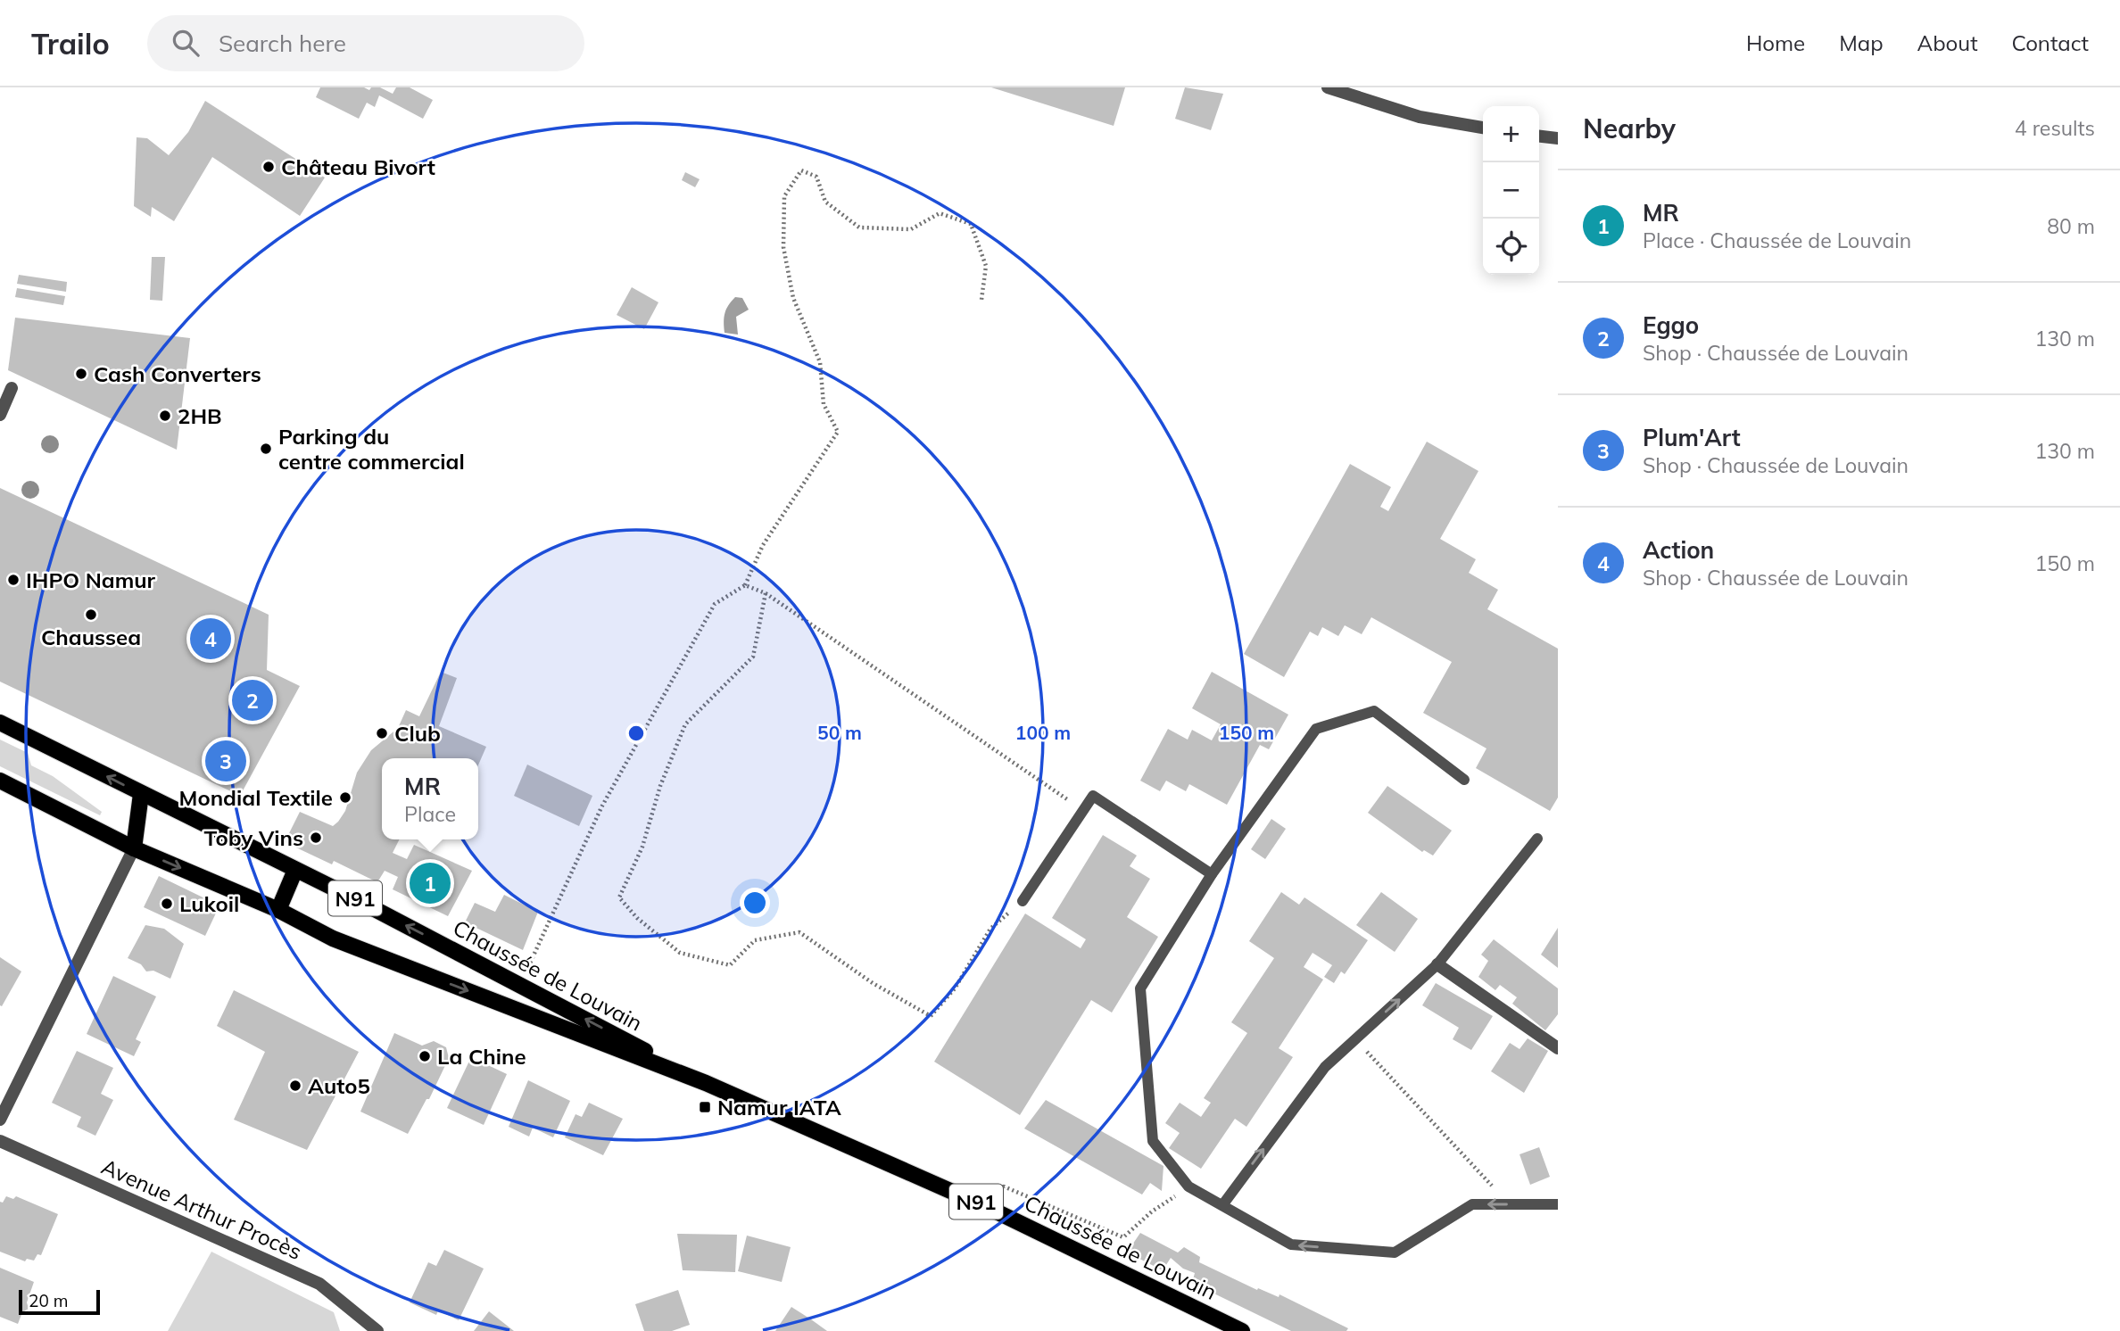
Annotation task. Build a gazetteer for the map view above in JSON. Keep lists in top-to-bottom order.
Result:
{
  "streets": {
    "main road": ["N91", "Chaussée de Louvain"],
    "street": ["Avenue Arthur Procès"]
  },
  "places": {
    "other": [
      "Château Bivort",
      "Cash Converters",
      "2HB",
      "Parking du centre commercial",
      "IHPO Namur",
      "Chaussea",
      "Club",
      "Mondial Textile",
      "Toby Vins",
      "Lukoil",
      "La Chine",
      "Auto5"
    ],
    "transit": ["Namur IATA"]
  },
  "scale_bar": "20 m",
  "page": {
    "header": "Trailo",
    "search": "Search here",
    "nav": [
      "Home",
      "Map",
      "About",
      "Contact"
    ],
    "heading": ["Nearby", "4 results"],
    "map_buttons": ["+", "−"],
    "list": [
      {
        "mark": "1",
        "name": "MR",
        "note": "Place · Chaussée de Louvain",
        "value": "80 m"
      },
      {
        "mark": "2",
        "name": "Eggo",
        "note": "Shop · Chaussée de Louvain",
        "value": "130 m"
      },
      {
        "mark": "3",
        "name": "Plum'Art",
        "note": "Shop · Chaussée de Louvain",
        "value": "130 m"
      },
      {
        "mark": "4",
        "name": "Action",
        "note": "Shop · Chaussée de Louvain",
        "value": "150 m"
      }
    ],
    "pins": [
      "4",
      "2",
      "3",
      "1"
    ],
    "popup": ["MR", "Place"],
    "scale": "20 m"
  },
  "rings": ["50 m", "100 m", "150 m"]
}
